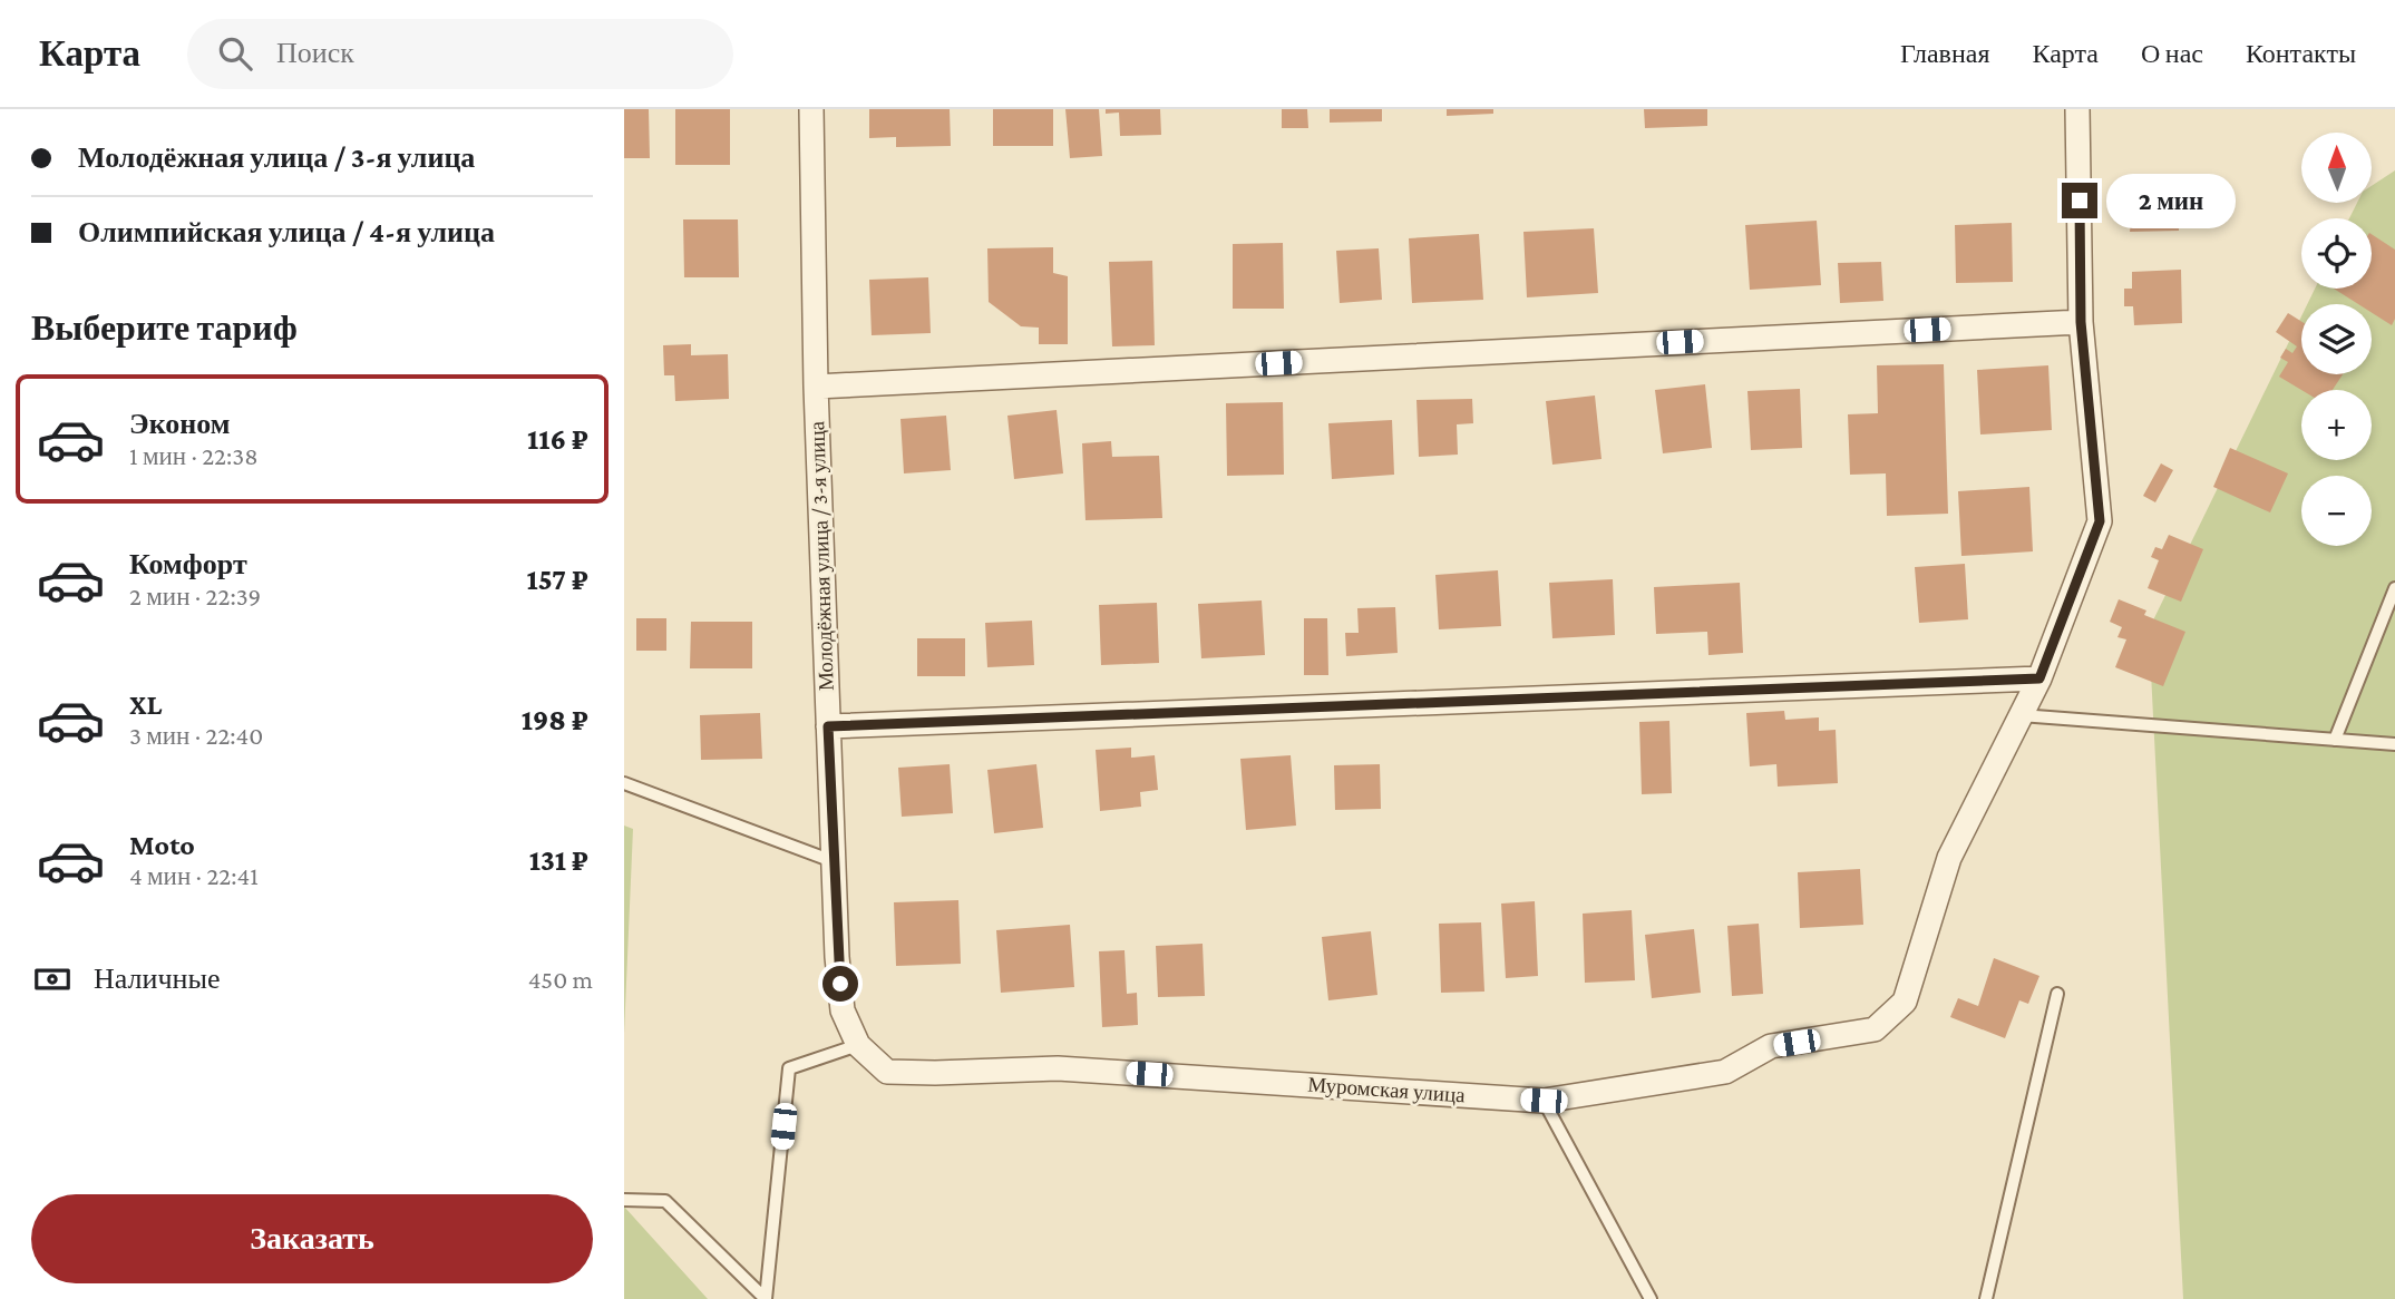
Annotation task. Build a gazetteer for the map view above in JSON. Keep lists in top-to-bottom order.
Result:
{
  "streets": {
    "street": ["Молодёжная улица / 3-я улица", "Муромская улица"]
  },
  "crossings": [
    ["Молодёжная улица / 3-я улица", "Муромская улица"]
  ],
  "north": "top",
  "page": {
    "header": "Карта",
    "search": "Поиск",
    "nav": [
      "Главная",
      "Карта",
      "О нас",
      "Контакты"
    ],
    "banner": ["Молодёжная улица / 3-я улица", "Олимпийская улица / 4-я улица"],
    "map_buttons": ["+", "−"],
    "bubble": "2 мин",
    "heading": "Выберите тариф",
    "list": [
      {
        "name": "Эконом",
        "note": "1 мин · 22:38",
        "value": "116 ₽"
      },
      {
        "name": "Комфорт",
        "note": "2 мин · 22:39",
        "value": "157 ₽"
      },
      {
        "name": "XL",
        "note": "3 мин · 22:40",
        "value": "198 ₽"
      },
      {
        "name": "Moto",
        "note": "4 мин · 22:41",
        "value": "131 ₽"
      }
    ],
    "pay": ["Наличные", "450 m"],
    "buttons": "Заказать"
  }
}
